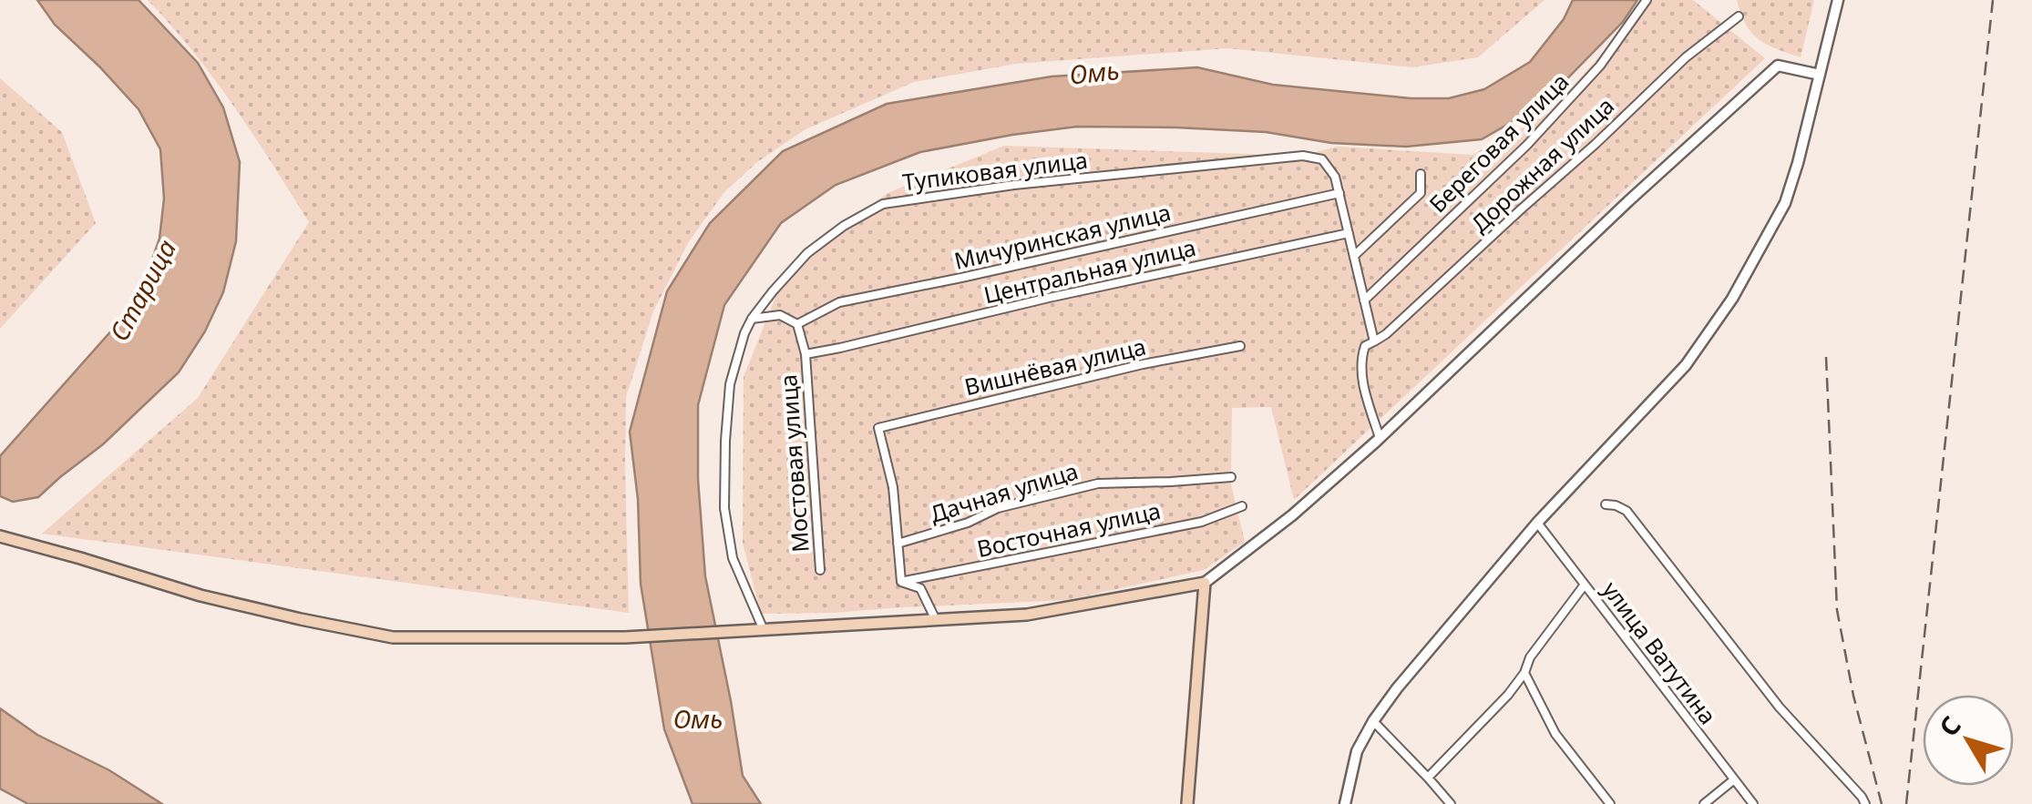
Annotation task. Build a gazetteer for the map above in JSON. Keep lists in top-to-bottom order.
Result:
{
  "streets": {
    "street": [
      "Береговая улица",
      "Дорожная улица",
      "Тупиковая улица",
      "Мичуринская улица",
      "Центральная улица",
      "Вишнёвая улица",
      "Мостовая улица",
      "Дачная улица",
      "Восточная улица",
      "улица Ватутина"
    ]
  },
  "crossings": [
    ["Тупиковая улица", "Мичуринская улица"],
    ["Мичуринская улица", "Мостовая улица"],
    ["Центральная улица", "Мостовая улица"],
    ["Вишнёвая улица", "Дачная улица"]
  ],
  "water": ["Омь", "Старица"],
  "north": "top left"
}
